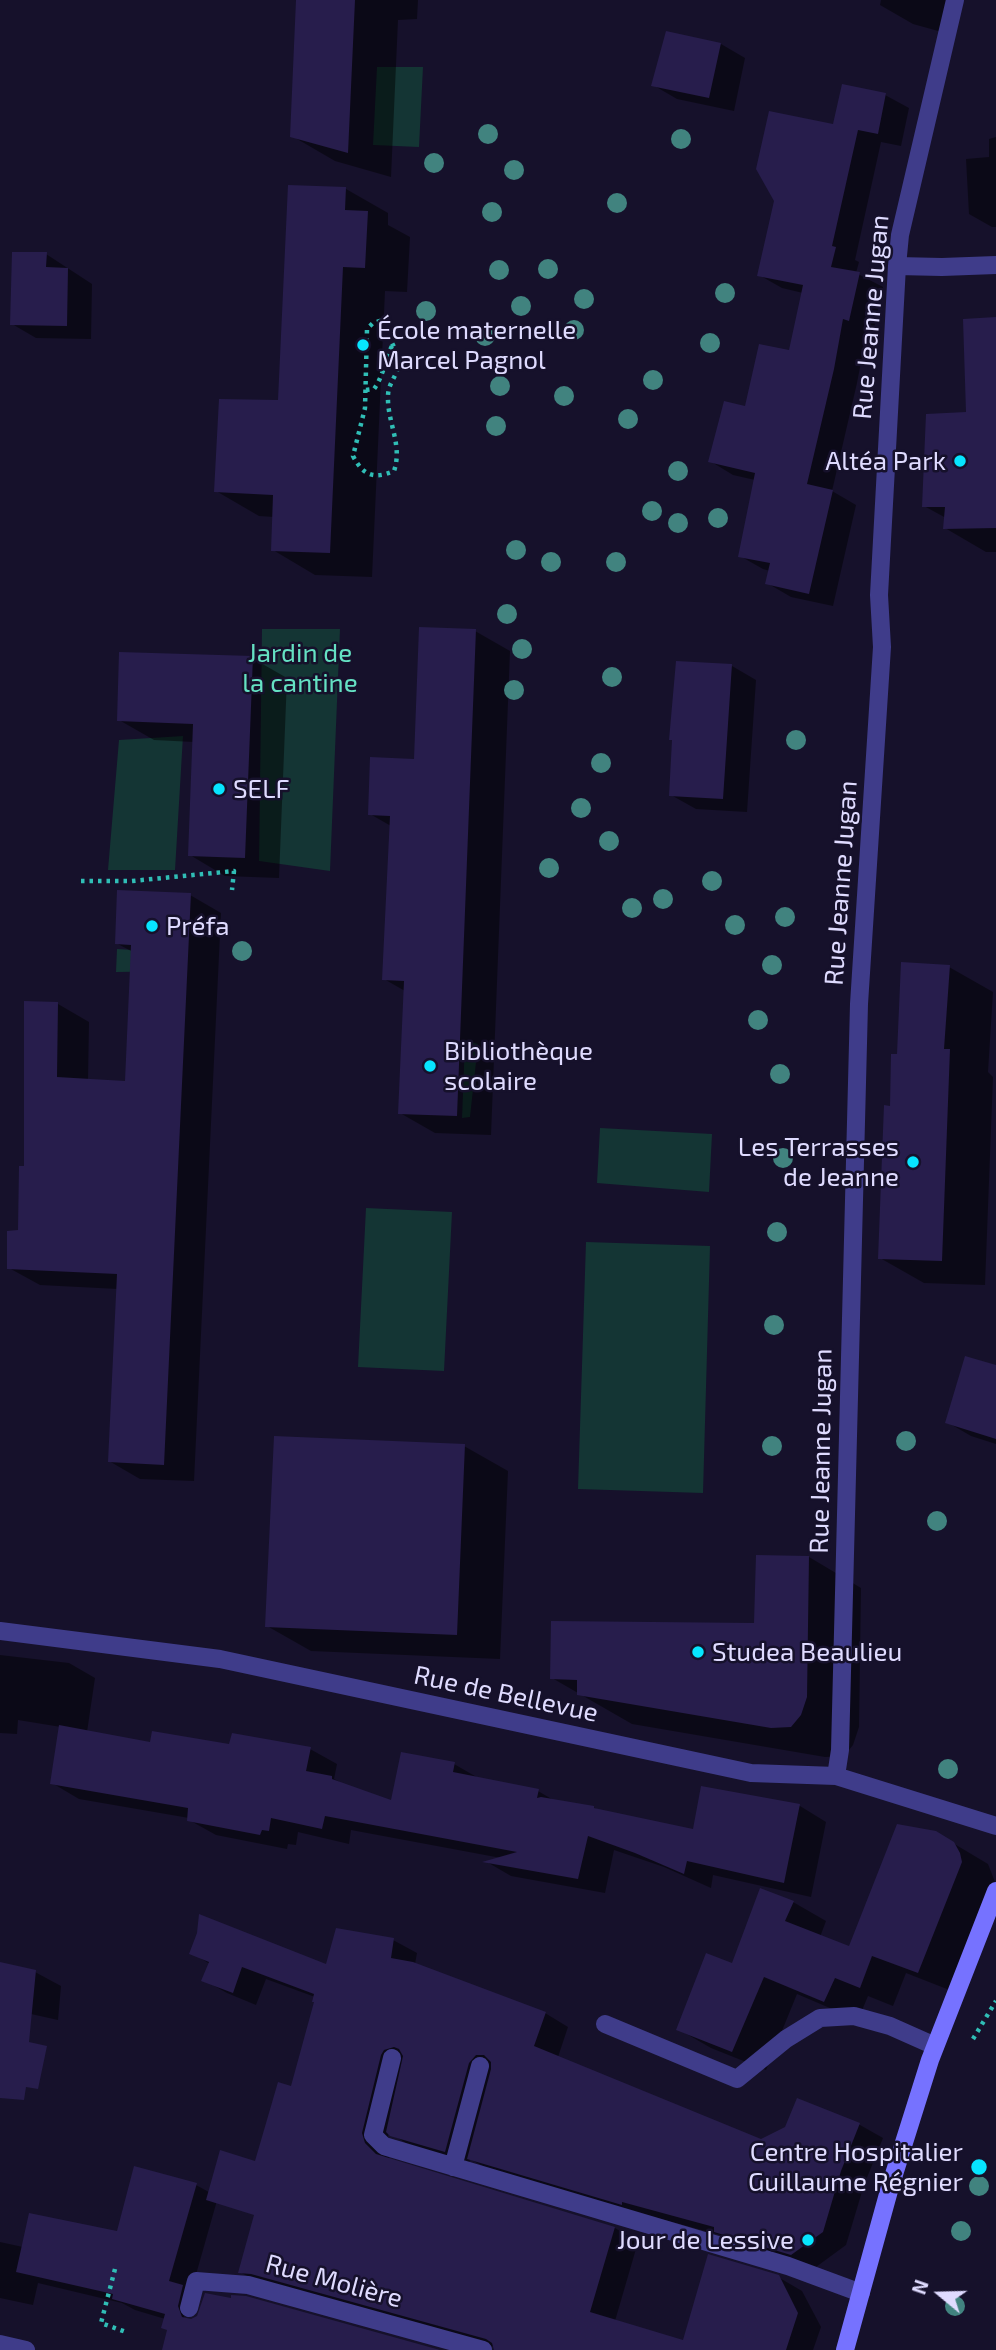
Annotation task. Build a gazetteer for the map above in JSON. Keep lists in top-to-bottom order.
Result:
{
  "streets": {
    "street": ["Rue Jeanne Jugan", "Rue de Bellevue", "Rue Molière"]
  },
  "crossings": [
    ["Rue Jeanne Jugan", "Rue de Bellevue"]
  ],
  "parks": ["Jardin de la cantine"],
  "places": [
    "École maternelle Marcel Pagnol",
    "Altéa Park",
    "SELF",
    "Préfa",
    "Bibliothèque scolaire",
    "Les Terrasses de Jeanne",
    "Studea Beaulieu",
    "Centre Hospitalier Guillaume Régnier",
    "Jour de Lessive"
  ],
  "north": "left"
}
